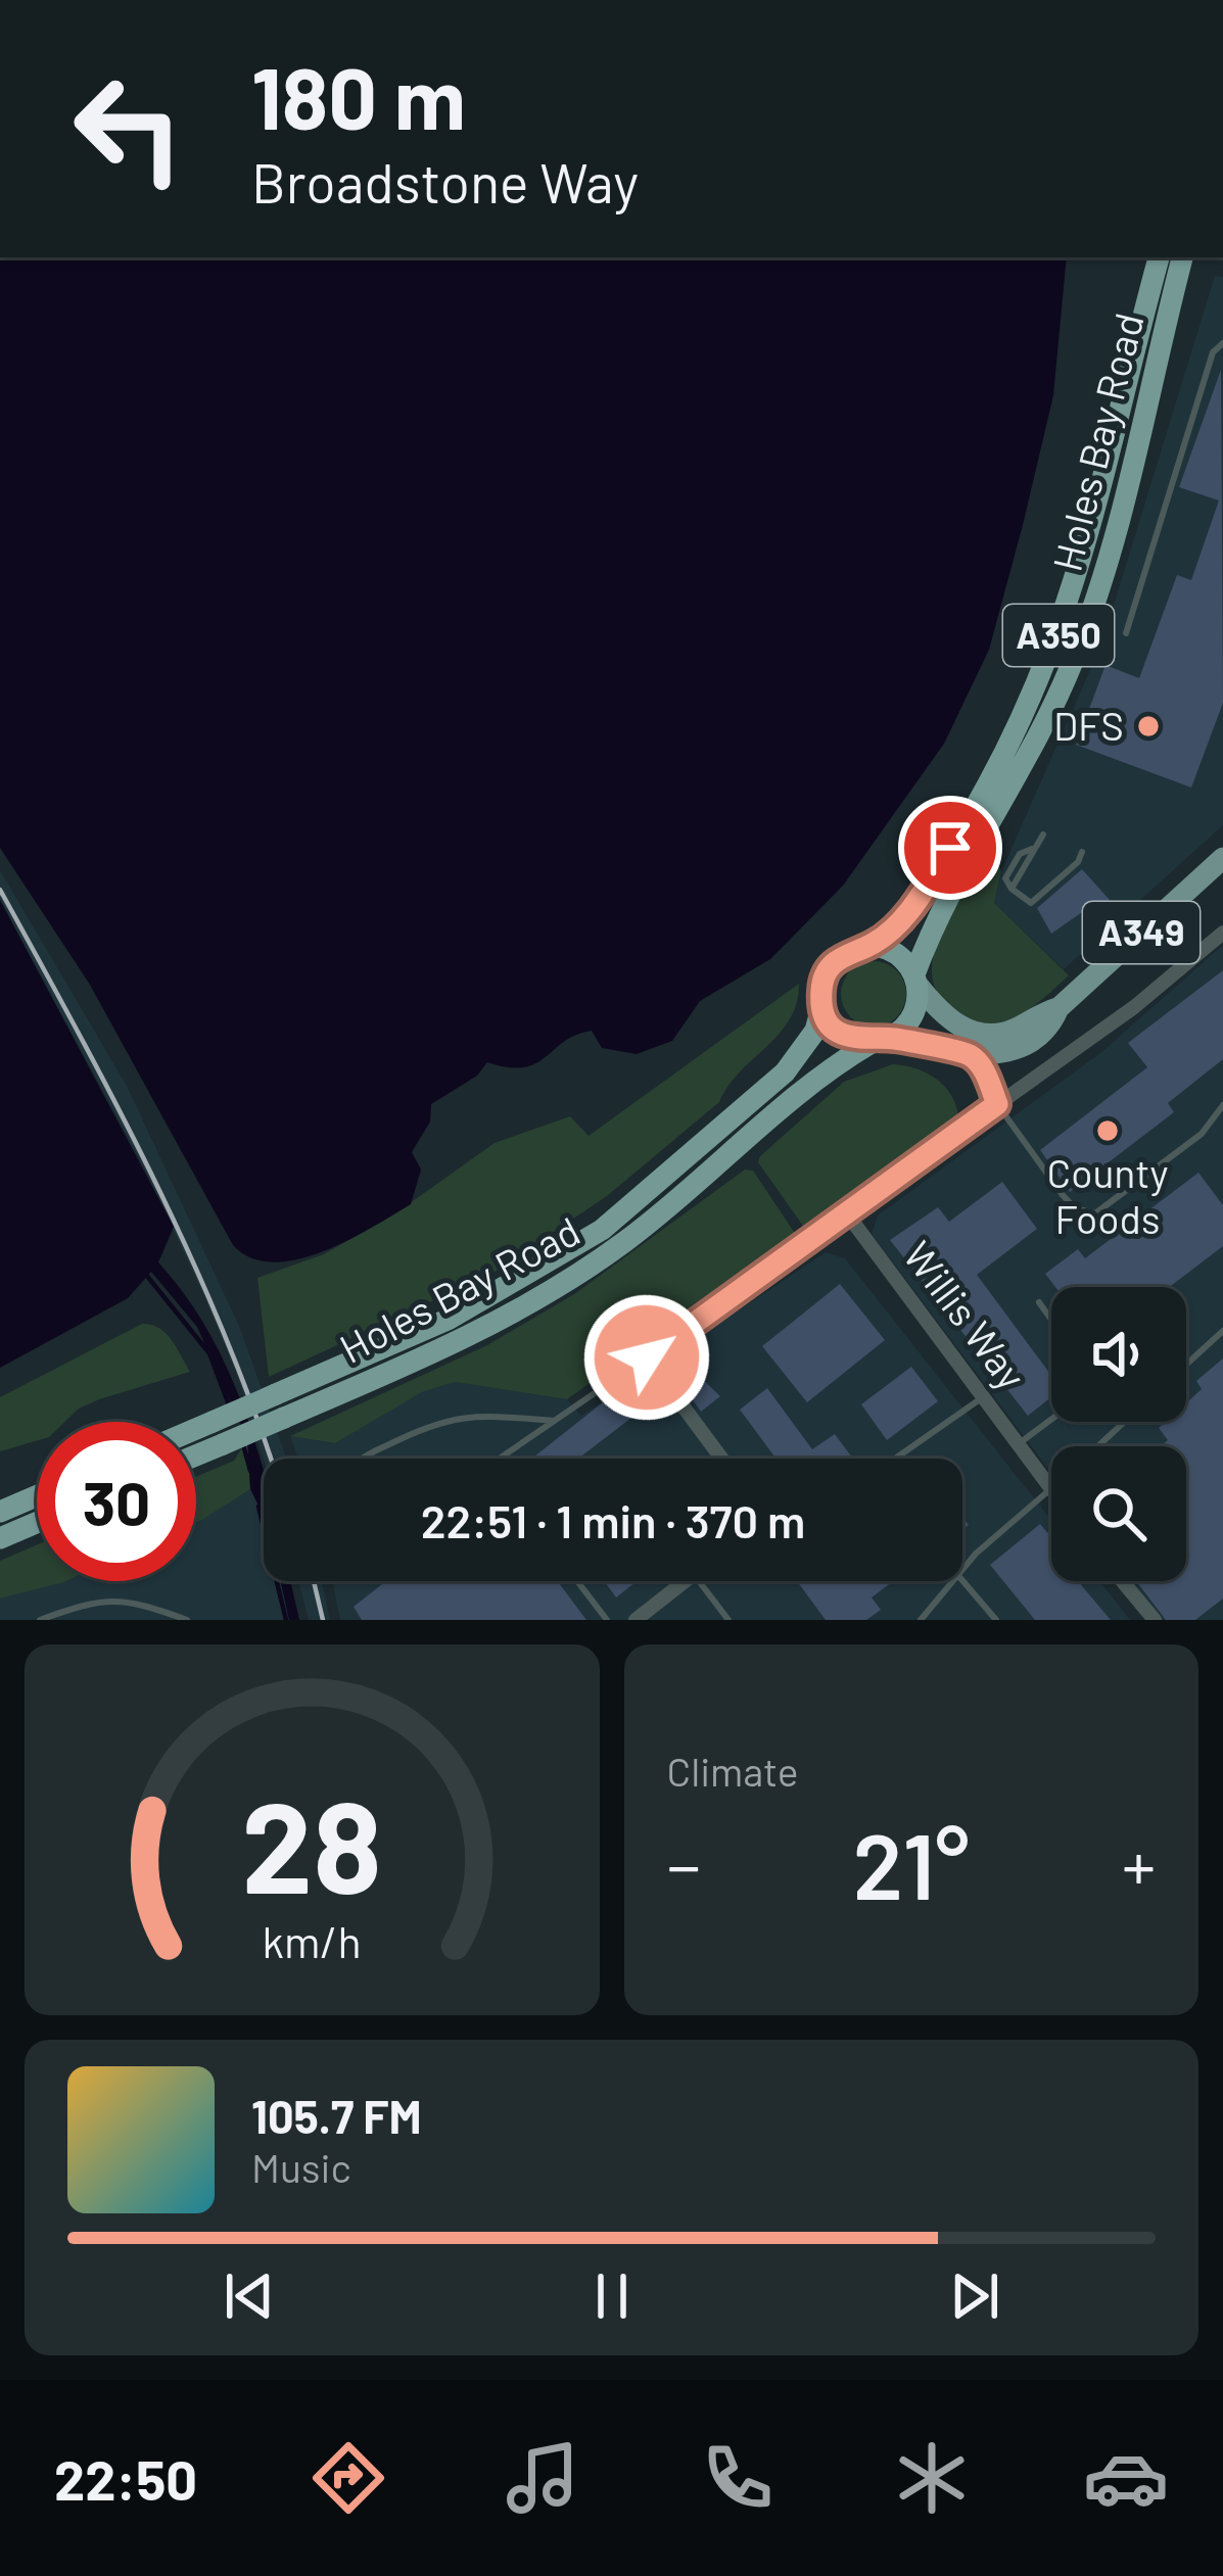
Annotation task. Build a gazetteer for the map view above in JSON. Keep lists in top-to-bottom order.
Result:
{
  "streets": {
    "highway": ["Holes Bay Road", "A350"],
    "main road": ["A349"],
    "street": ["Willis Way"]
  },
  "crossings": [
    ["Holes Bay Road", "A349"]
  ],
  "places": ["DFS", "County Foods"],
  "page": {
    "turn": ["180 m", "Broadstone Way"],
    "limit": "30",
    "trip": "22:51 · 1 min · 370 m",
    "tile": "Climate",
    "heat": ["−", "21°", "+"],
    "song": ["105.7 FM", "Music"],
    "tabs": "22:50",
    "gauge": ["28", "km/h"]
  }
}
